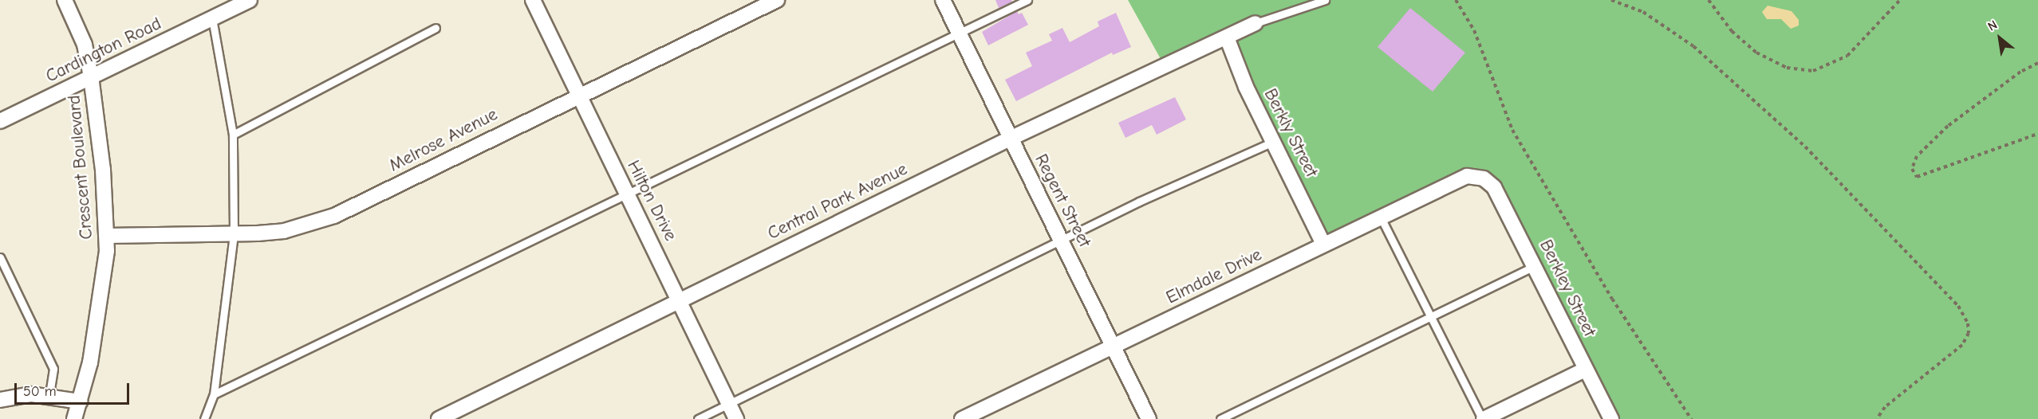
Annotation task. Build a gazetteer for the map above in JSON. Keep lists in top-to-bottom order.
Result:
{
  "streets": {
    "street": [
      "Cardington Road",
      "Berkly Street",
      "Melrose Avenue",
      "Crescent Boulevard",
      "Hilton Drive",
      "Regent Street",
      "Central Park Avenue",
      "Elmdale Drive",
      "Berkley Street"
    ]
  },
  "crossings": [
    ["Cardington Road", "Crescent Boulevard"],
    ["Berkly Street", "Central Park Avenue"],
    ["Berkly Street", "Elmdale Drive"],
    ["Melrose Avenue", "Crescent Boulevard"],
    ["Melrose Avenue", "Hilton Drive"],
    ["Hilton Drive", "Central Park Avenue"],
    ["Regent Street", "Central Park Avenue"],
    ["Regent Street", "Elmdale Drive"],
    ["Elmdale Drive", "Berkley Street"]
  ],
  "scale_bar": "50 m",
  "north": "top left"
}
